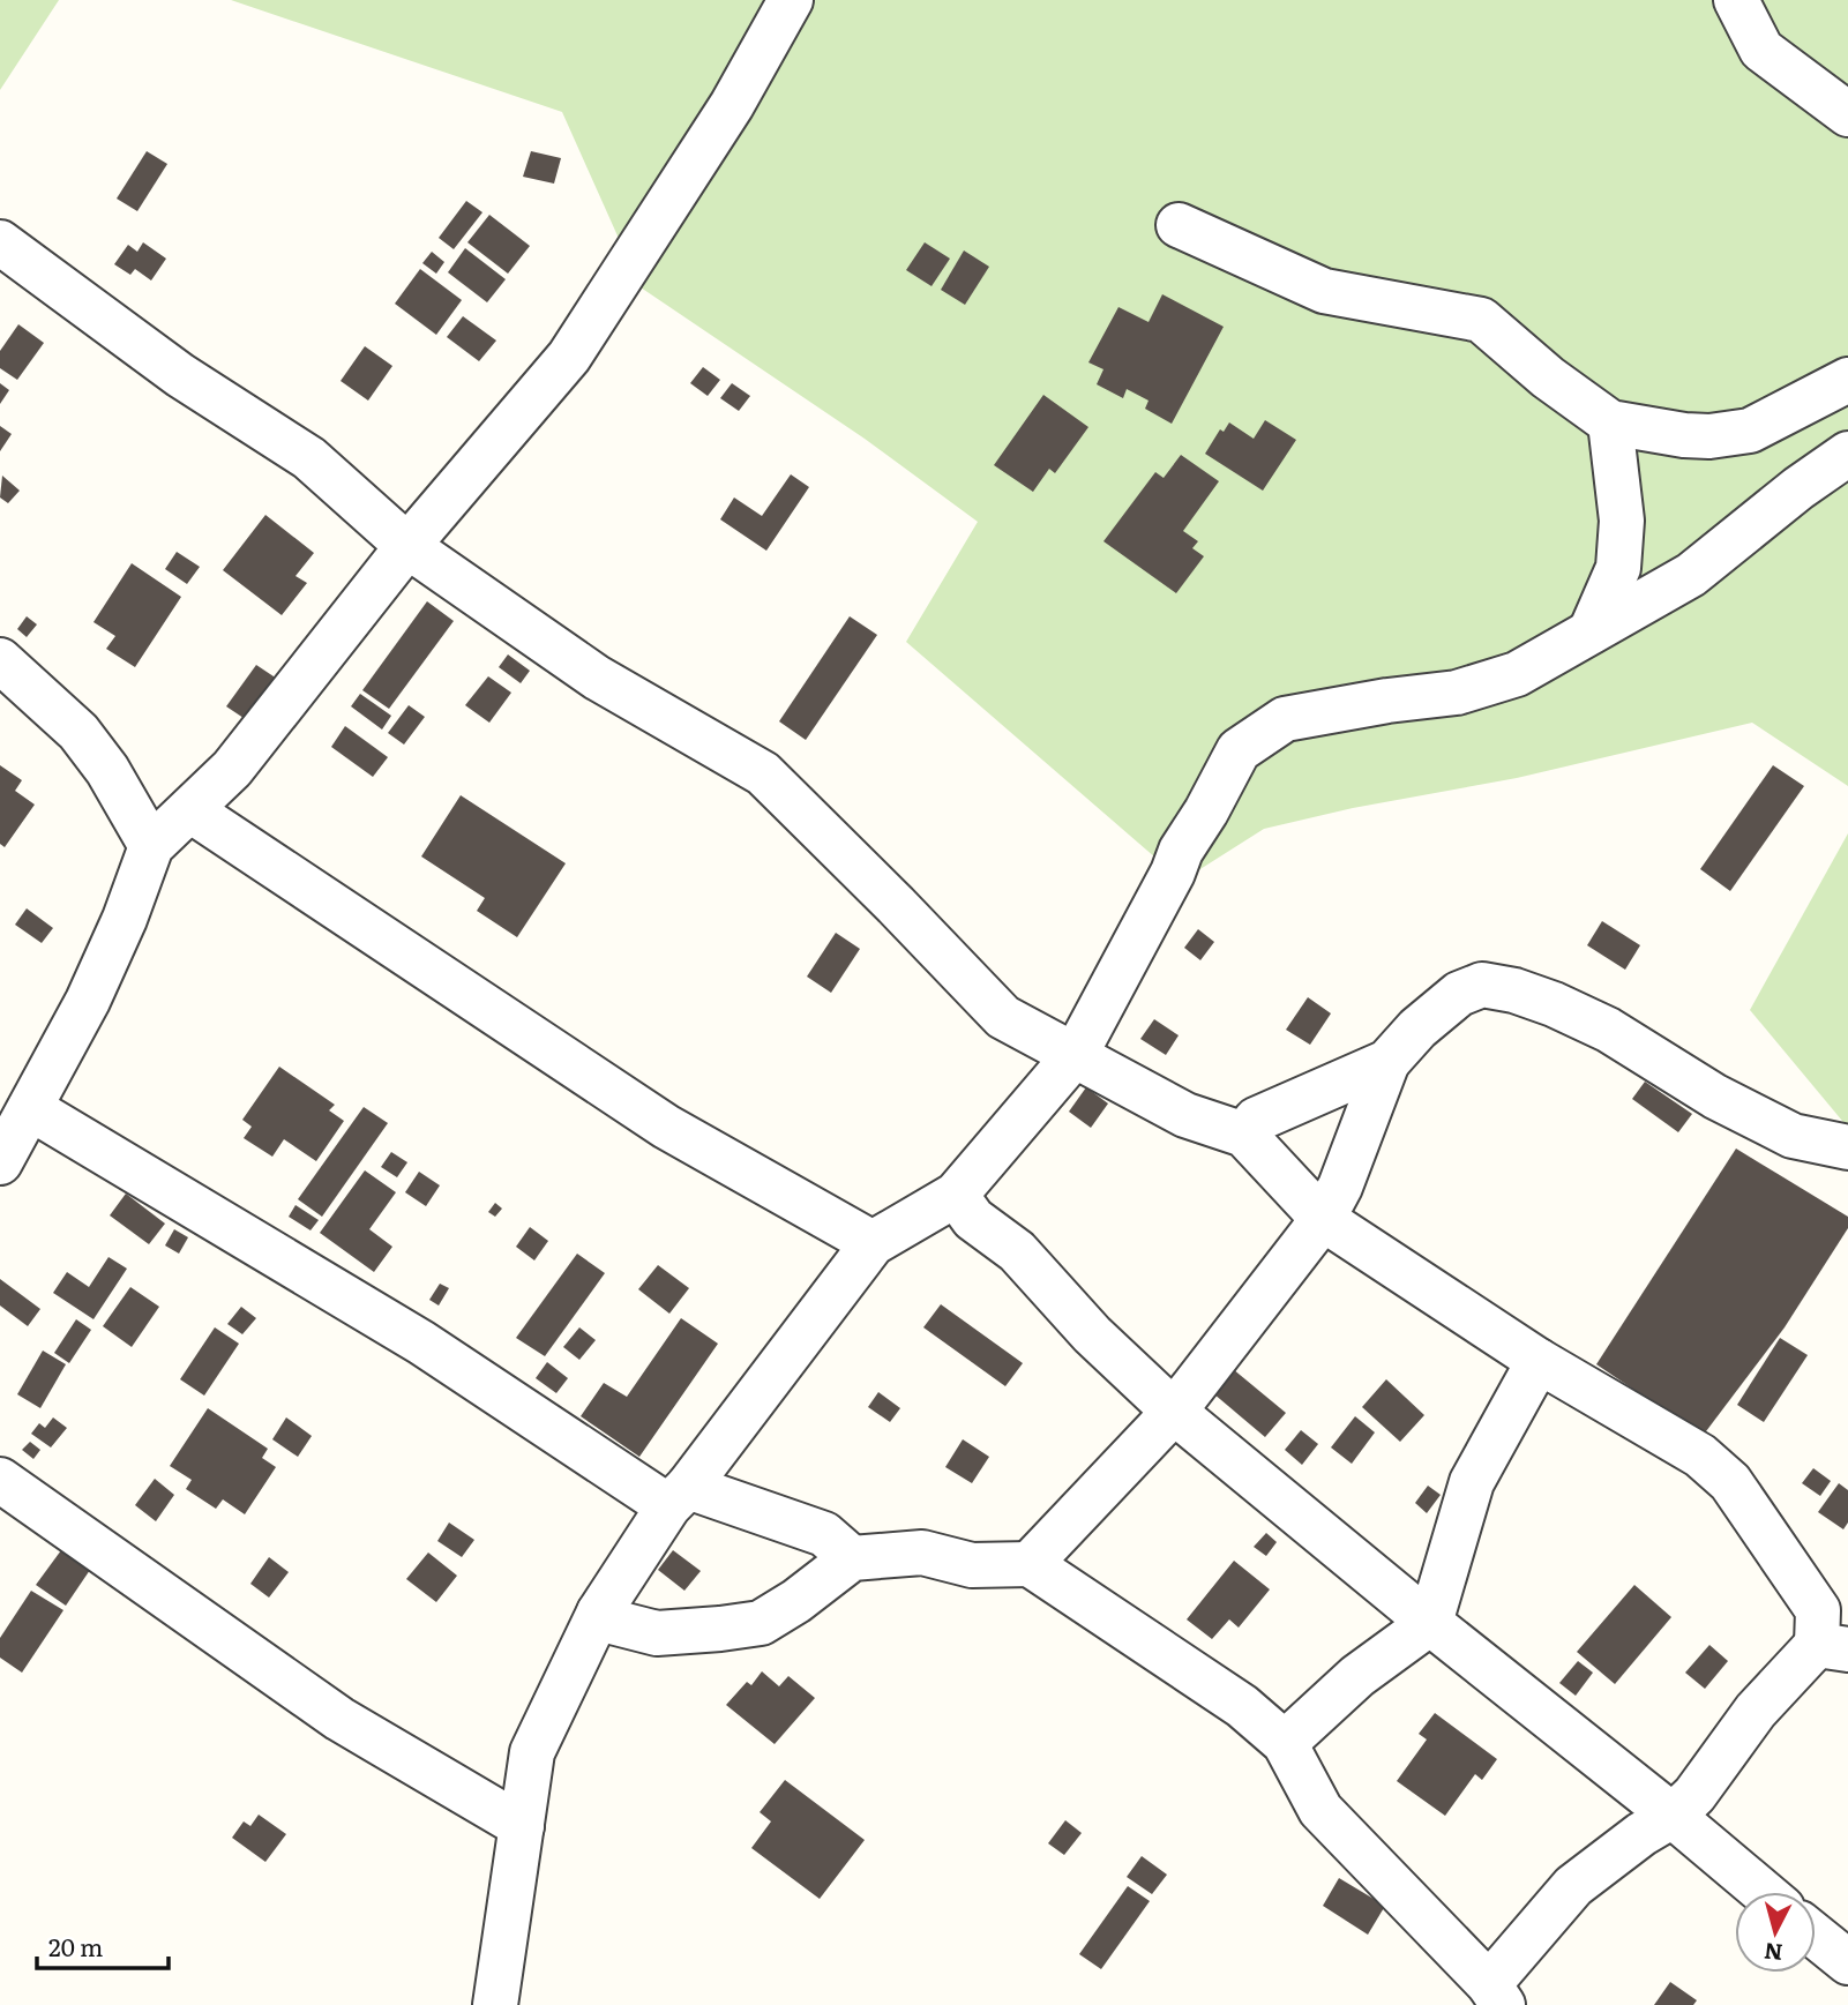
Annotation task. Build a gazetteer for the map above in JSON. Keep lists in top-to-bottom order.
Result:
{
  "scale_bar": "20 m",
  "north": "bottom"
}
